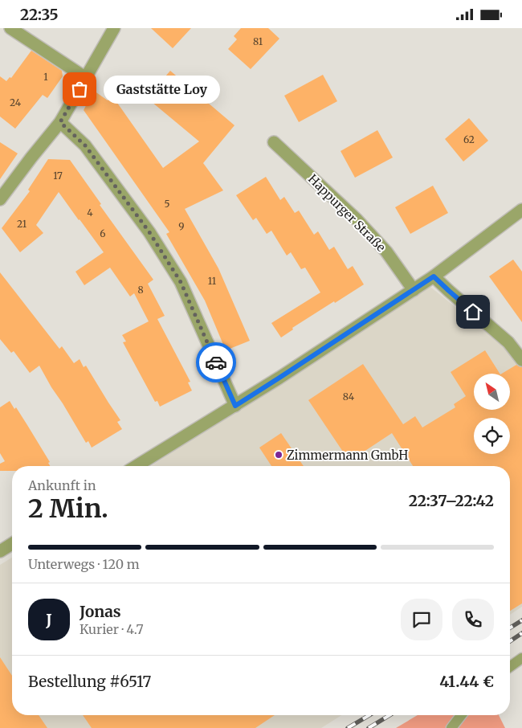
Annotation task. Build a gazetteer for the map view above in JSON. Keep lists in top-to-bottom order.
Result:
{
  "streets": {
    "street": ["Happurger Straße"]
  },
  "places": ["Gaststätte Loy", "Zimmermann GmbH"],
  "house_numbers": [
    "81",
    "1",
    "24",
    "62",
    "17",
    "5",
    "4",
    "21",
    "9",
    "6",
    "11",
    "8",
    "84"
  ],
  "north": "top left",
  "page": {
    "status": "22:35",
    "bubble": "Gaststätte Loy",
    "heading": ["2 Min.", "Ankunft in", "22:37–22:42"],
    "panel": [
      "Jonas",
      "Kurier · 4.7",
      "Bestellung #6517",
      "41.44 €"
    ],
    "bar": "Unterwegs · 120 m",
    "round": "J"
  }
}
